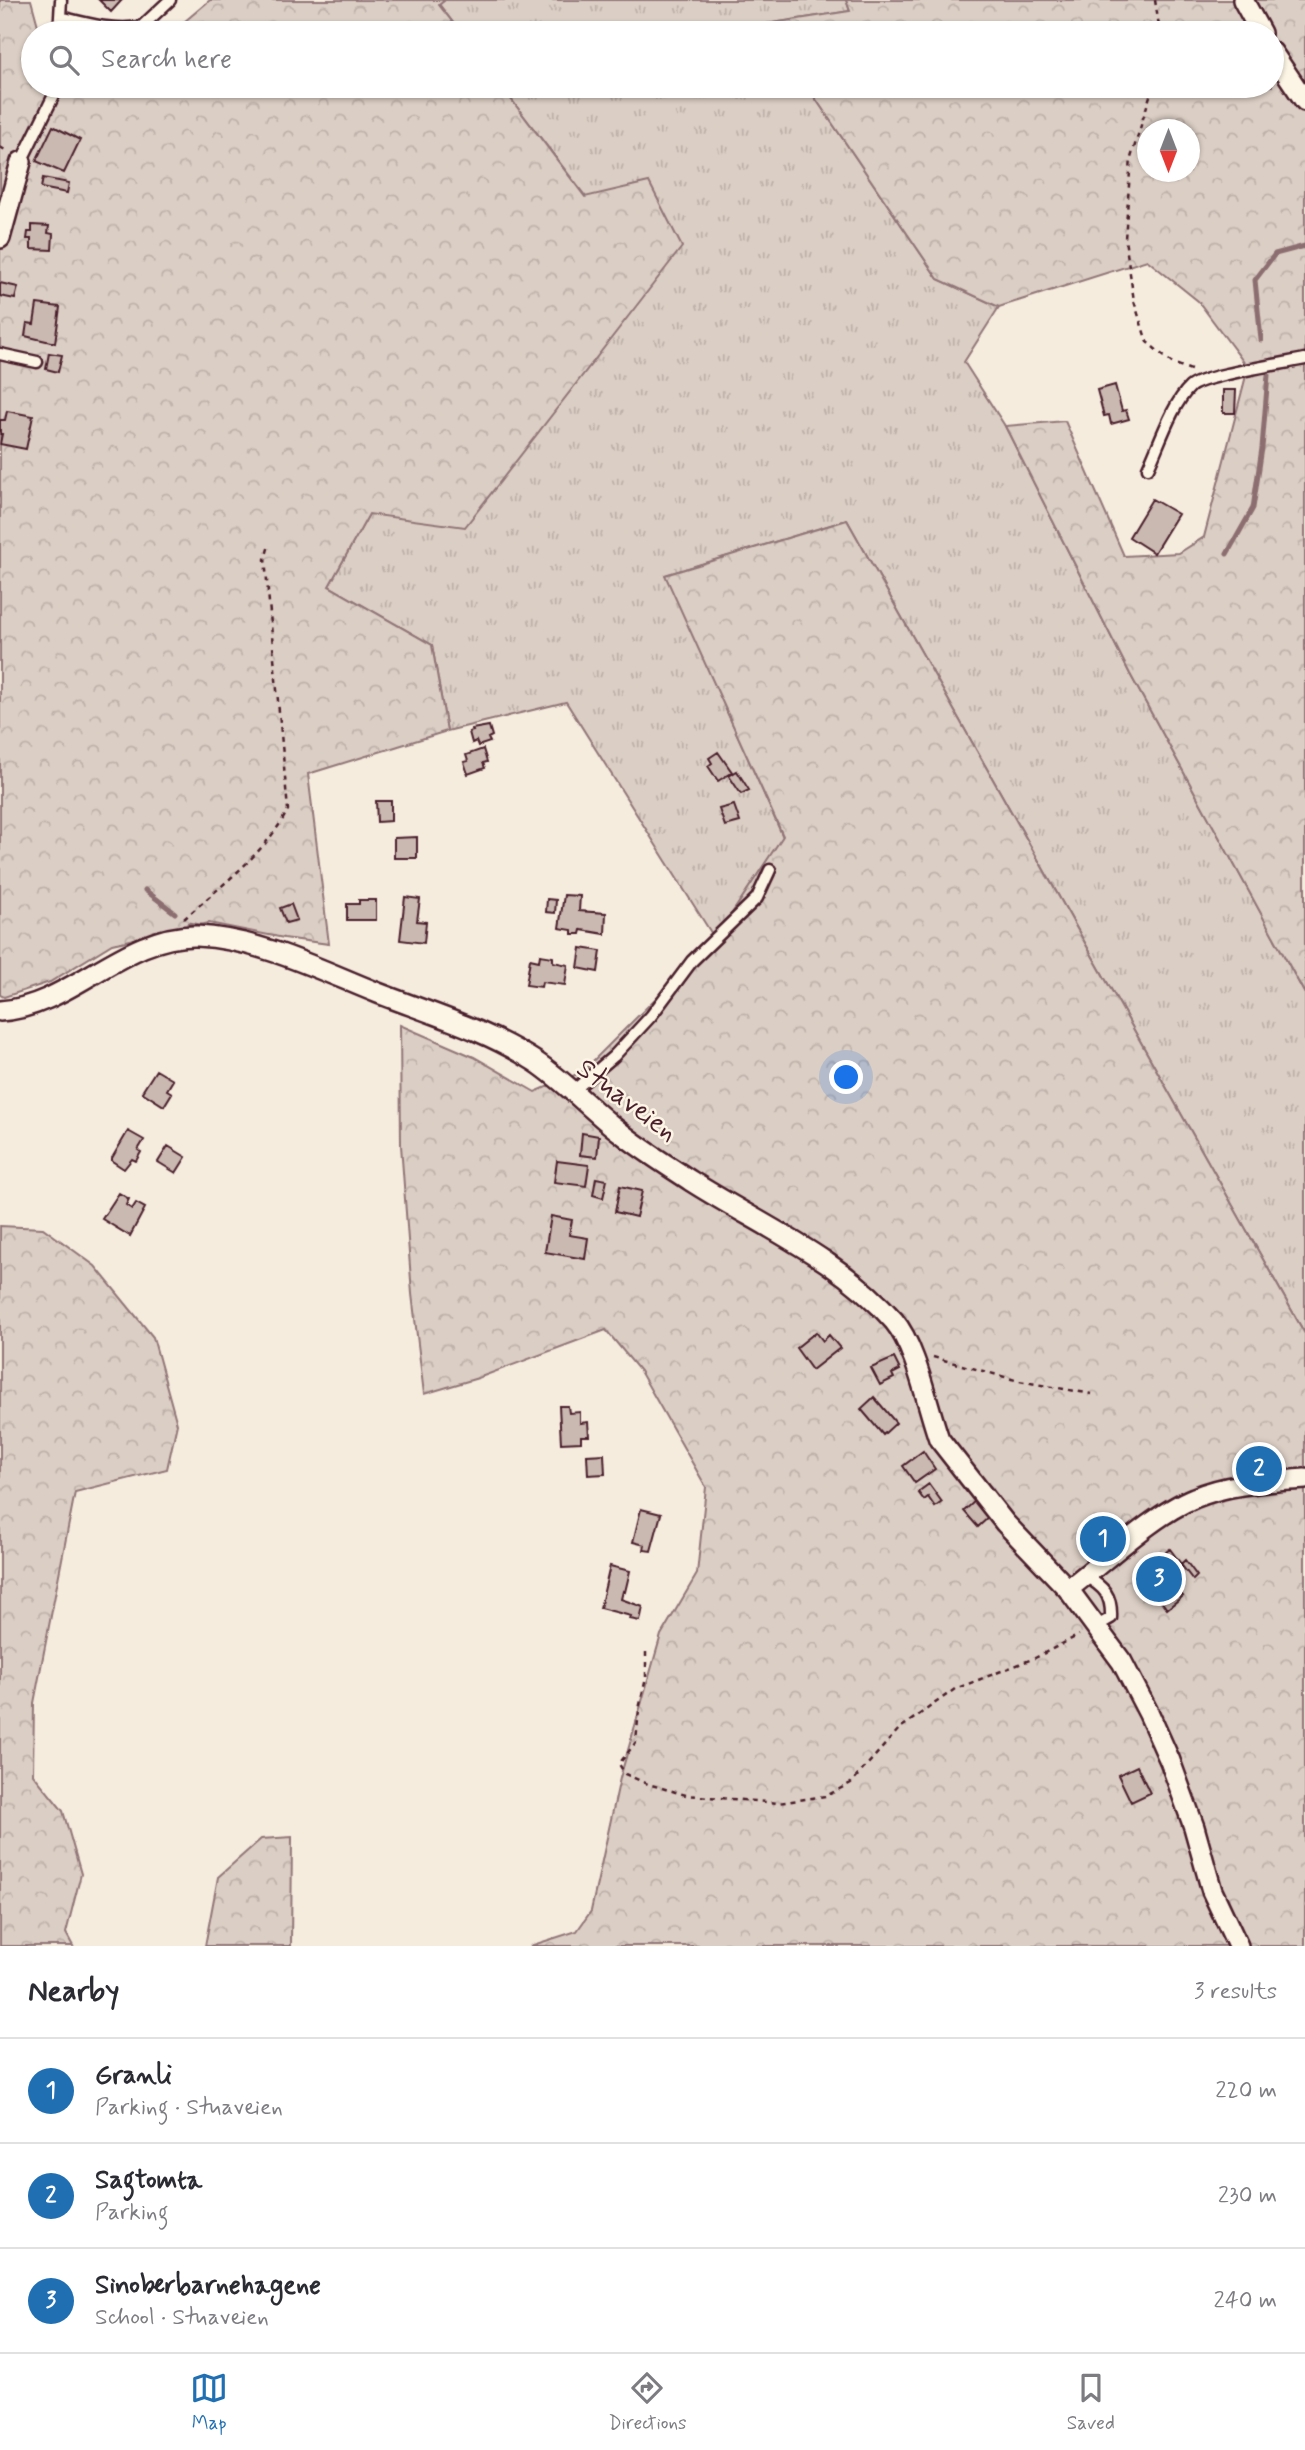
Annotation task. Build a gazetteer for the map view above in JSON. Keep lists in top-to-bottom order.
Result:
{
  "streets": {
    "street": ["Stuaveien"]
  },
  "north": "bottom",
  "page": {
    "search": "Search here",
    "pins": ["2", "1", "3"],
    "heading": ["Nearby", "3 results"],
    "list": [
      {
        "mark": "1",
        "name": "Granli",
        "note": "Parking · Stuaveien",
        "value": "220 m"
      },
      {
        "mark": "2",
        "name": "Sagtomta",
        "note": "Parking",
        "value": "230 m"
      },
      {
        "mark": "3",
        "name": "Sinoberbarnehagene",
        "note": "School · Stuaveien",
        "value": "240 m"
      }
    ],
    "nav": ["Map", "Directions", "Saved"]
  }
}
